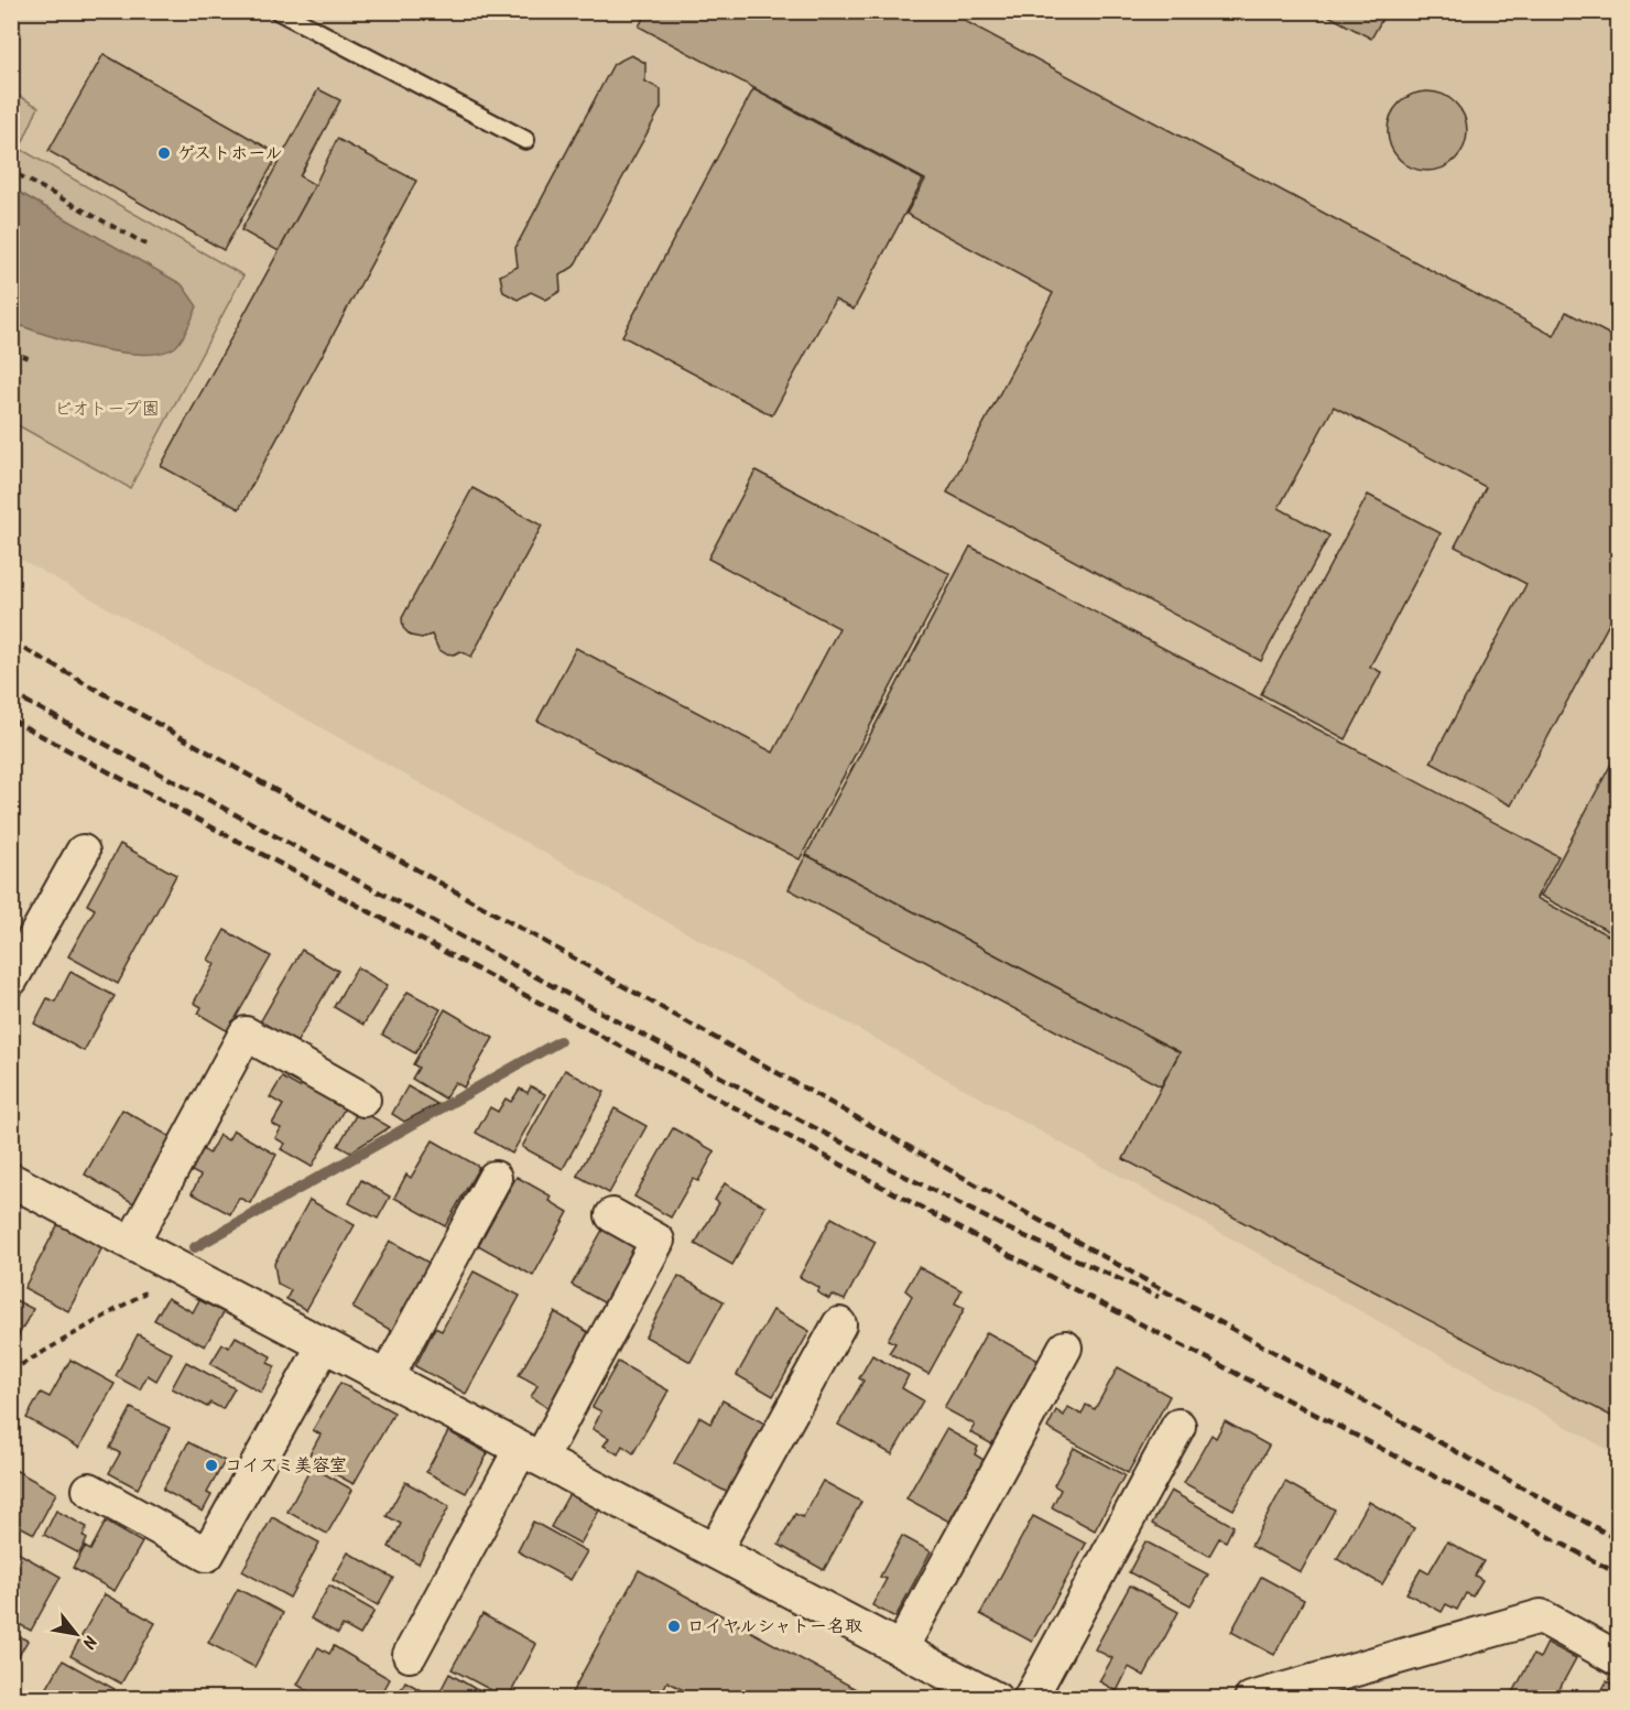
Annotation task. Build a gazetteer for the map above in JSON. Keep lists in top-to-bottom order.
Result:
{
  "parks": ["ビオトープ園"],
  "places": ["ゲストホール", "コイズミ美容室", "ロイヤルシャトー名取"],
  "north": "bottom right"
}
